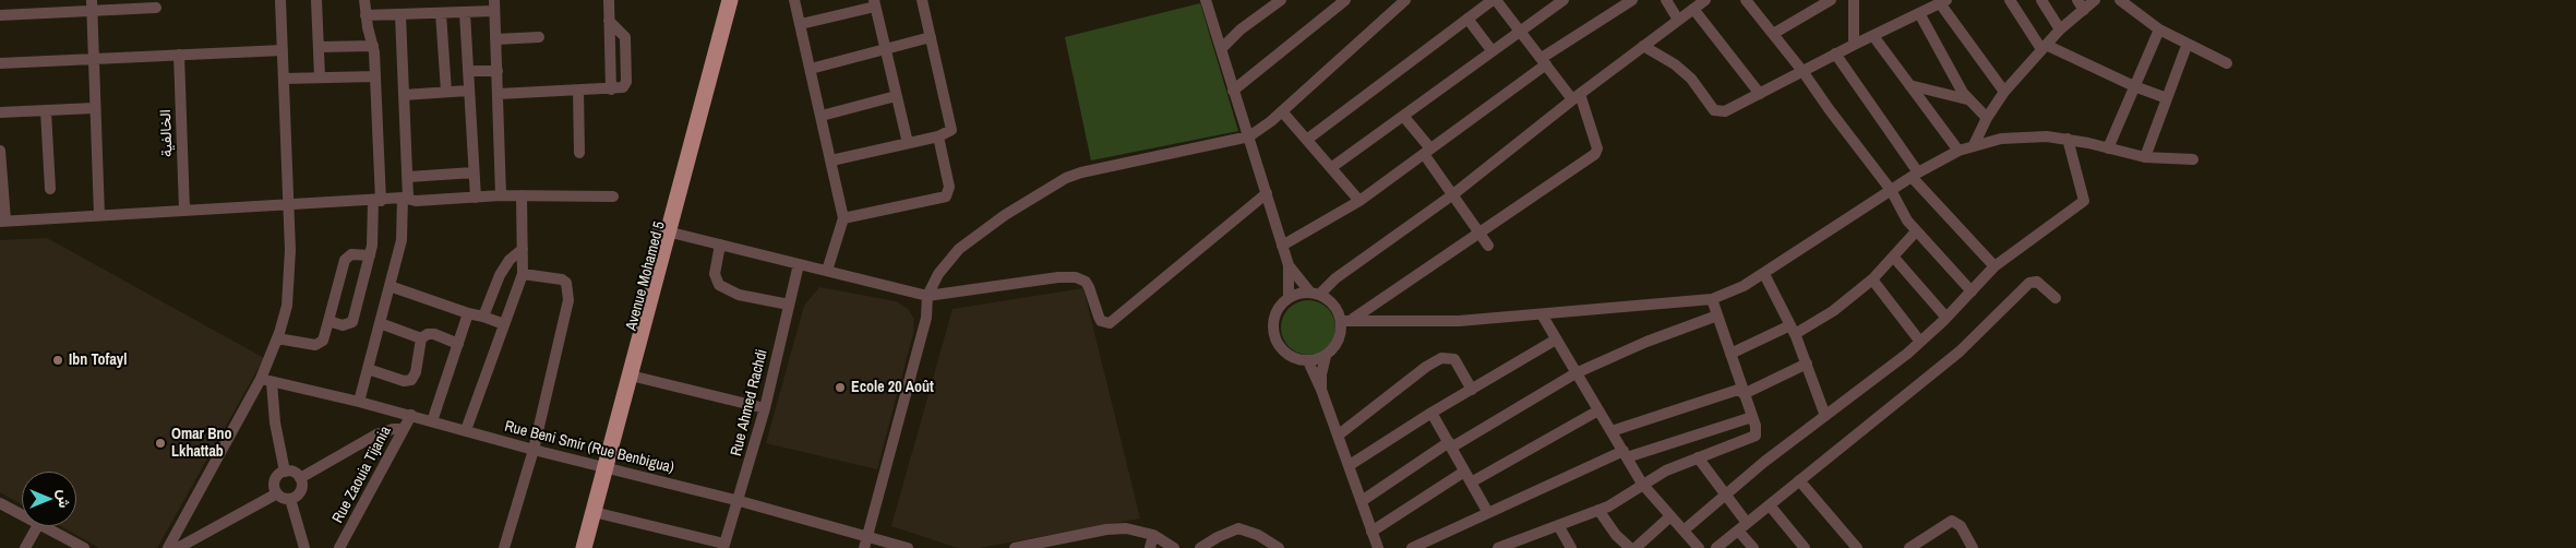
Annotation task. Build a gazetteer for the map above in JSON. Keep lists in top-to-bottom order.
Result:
{
  "streets": {
    "main road": ["Avenue Mohamed 5"],
    "street": [
      "الخالفية",
      "Rue Ahmed Rachdi",
      "Rue Beni Smir (Rue Benbigua)",
      "Rue Zaouia Tijania"
    ]
  },
  "crossings": [
    ["Avenue Mohamed 5", "Rue Beni Smir (Rue Benbigua)"],
    ["Rue Ahmed Rachdi", "Rue Beni Smir (Rue Benbigua)"],
    ["Rue Beni Smir (Rue Benbigua)", "Rue Zaouia Tijania"]
  ],
  "places": ["Ibn Tofayl", "Ecole 20 Août", "Omar Bno Lkhattab"],
  "north": "right"
}
